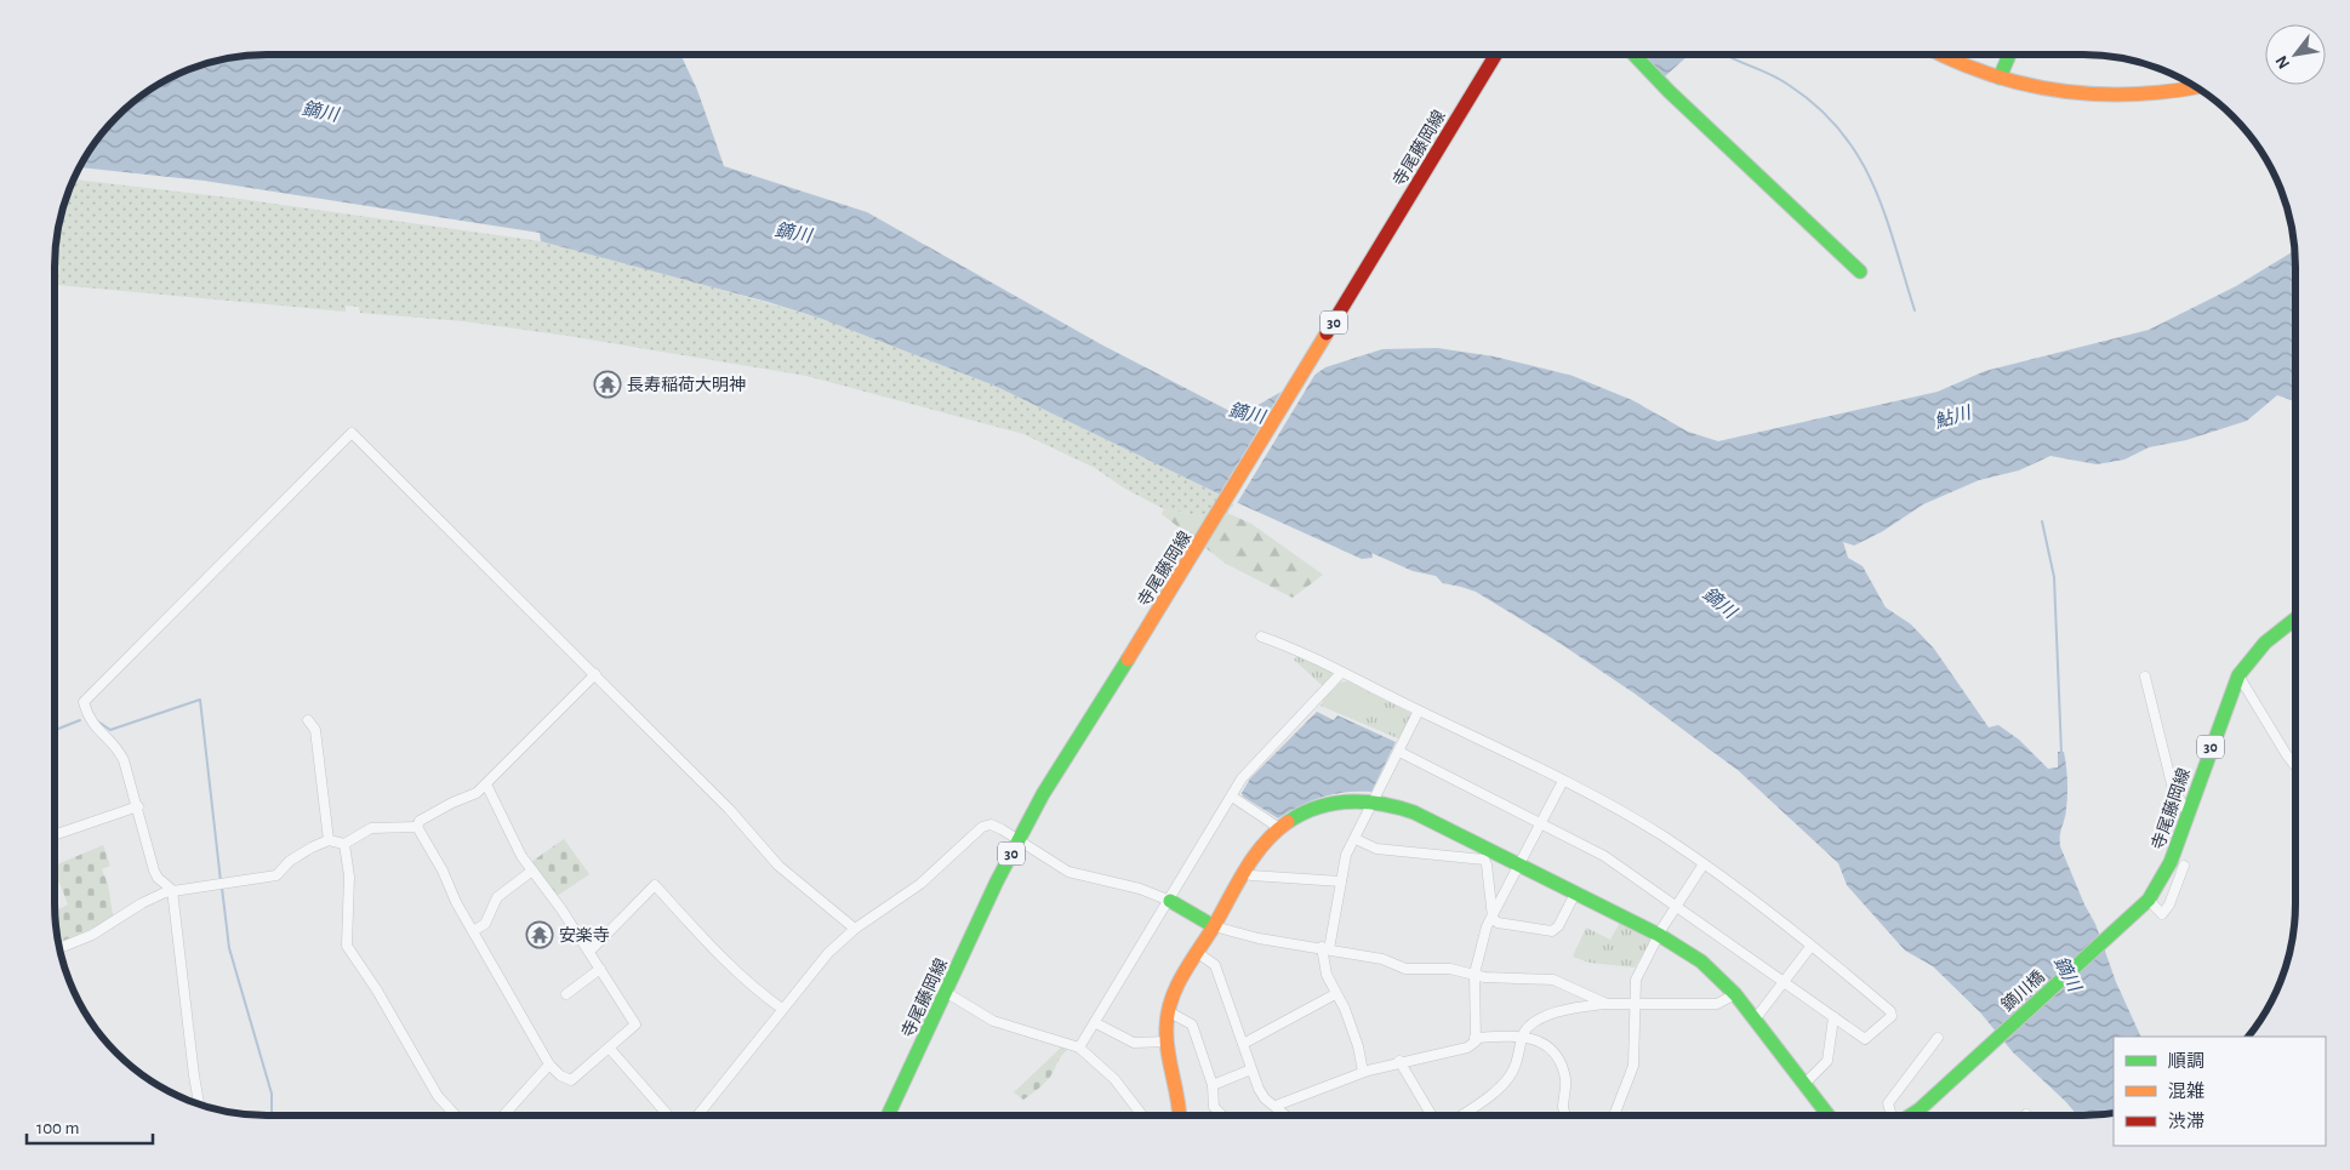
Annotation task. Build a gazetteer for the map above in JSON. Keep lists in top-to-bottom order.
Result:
{
  "streets": {
    "main road": ["寺尾藤岡線", "30", "鏑川橋"]
  },
  "crossings": [
    ["寺尾藤岡線", "鏑川橋"]
  ],
  "water": ["鏑川", "鮎川"],
  "places": {
    "temple": ["長寿稲荷大明神", "安楽寺"]
  },
  "legend": ["順調", "混雑", "渋滞"],
  "scale_bar": "100 m",
  "north": "bottom left"
}
